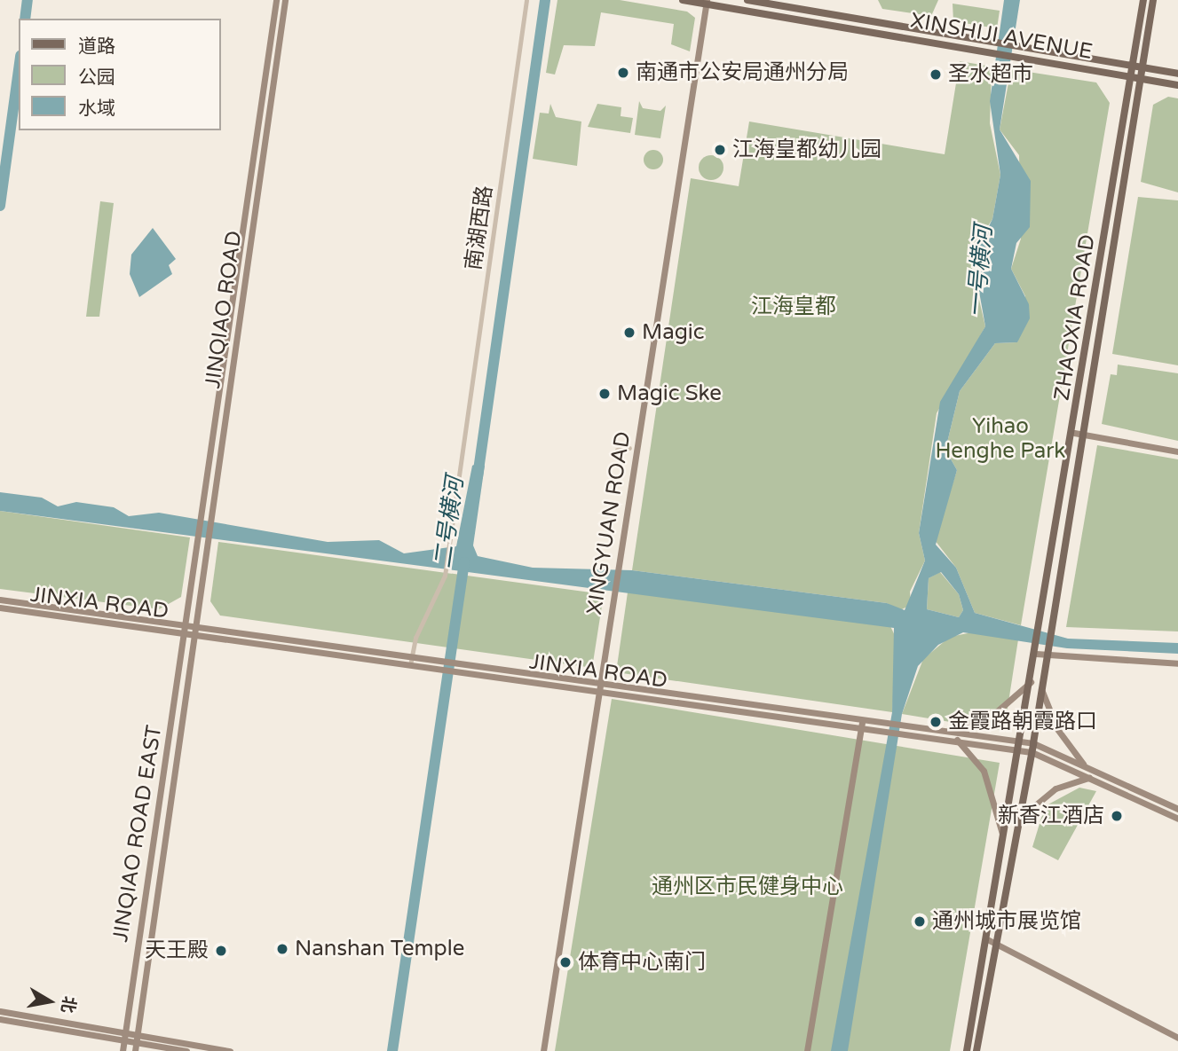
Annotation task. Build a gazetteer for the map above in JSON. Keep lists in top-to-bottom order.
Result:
{
  "streets": {
    "main road": ["XINSHIJI AVENUE", "ZHAOXIA ROAD"],
    "street": [
      "南湖西路",
      "JINQIAO ROAD",
      "XINGYUAN ROAD",
      "JINXIA ROAD",
      "JINQIAO ROAD EAST"
    ]
  },
  "crossings": [
    ["XINSHIJI AVENUE", "ZHAOXIA ROAD"],
    ["XINSHIJI AVENUE", "XINGYUAN ROAD"],
    ["南湖西路", "JINXIA ROAD"],
    ["JINQIAO ROAD", "JINXIA ROAD"],
    ["JINQIAO ROAD", "JINQIAO ROAD EAST"],
    ["ZHAOXIA ROAD", "JINXIA ROAD"],
    ["XINGYUAN ROAD", "JINXIA ROAD"],
    ["JINXIA ROAD", "JINQIAO ROAD EAST"]
  ],
  "water": ["一号横河", "二号横河"],
  "parks": ["江海皇都", "Yihao Henghe Park", "通州区市民健身中心"],
  "places": [
    "南通市公安局通州分局",
    "圣水超市",
    "江海皇都幼儿园",
    "Magic",
    "Magic Ske",
    "金霞路朝霞路口",
    "新香江酒店",
    "通州城市展览馆",
    "Nanshan Temple",
    "天王殿",
    "体育中心南门"
  ],
  "legend": ["道路", "公园", "水域"],
  "north": "right"
}
